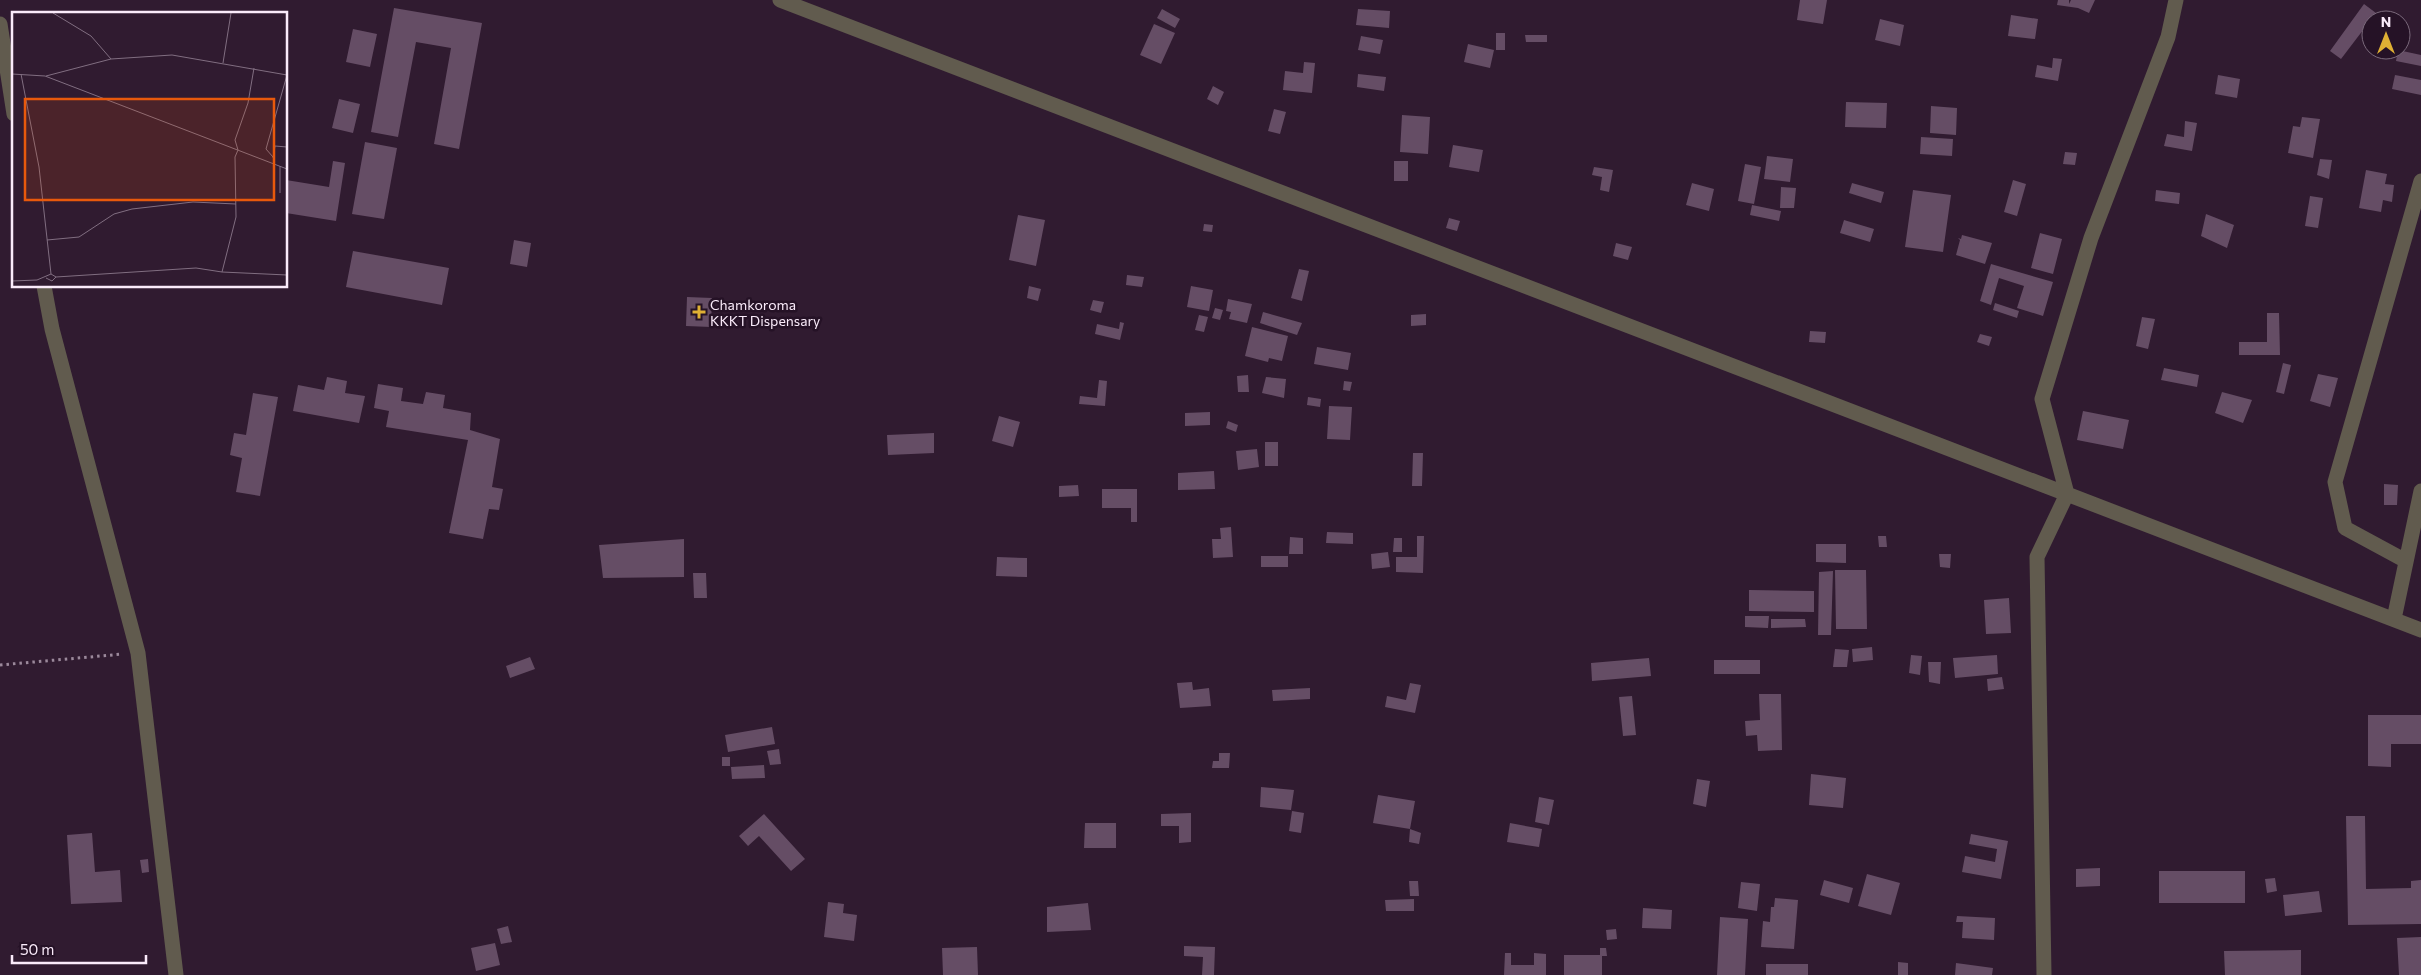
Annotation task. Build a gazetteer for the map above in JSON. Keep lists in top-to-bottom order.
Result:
{
  "places": {
    "health": ["Chamkoroma KKKT Dispensary"]
  },
  "scale_bar": "50 m",
  "north": "top"
}
